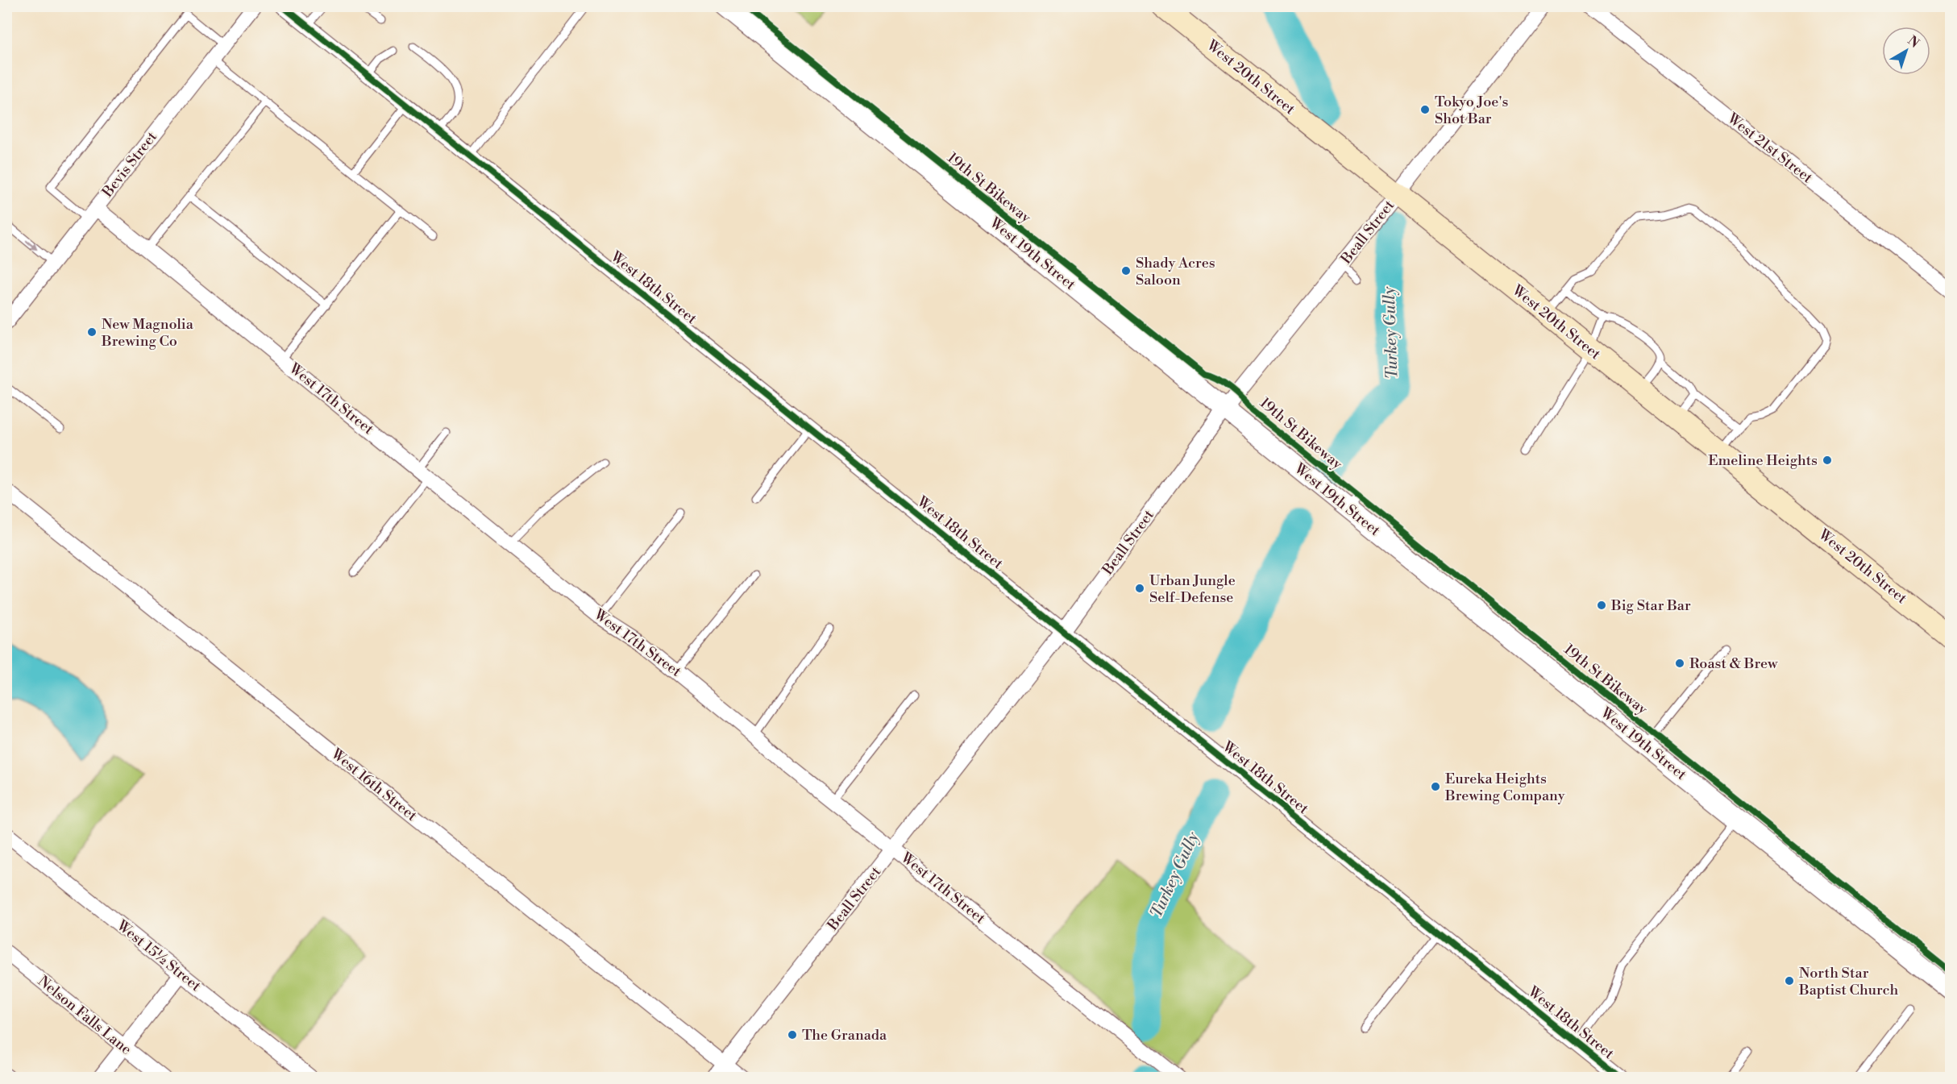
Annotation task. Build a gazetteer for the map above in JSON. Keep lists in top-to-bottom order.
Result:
{
  "streets": {
    "main road": ["West 20th Street"],
    "street": [
      "West 21st Street",
      "Bevis Street",
      "Beall Street",
      "West 19th Street",
      "West 18th Street",
      "West 17th Street",
      "West 16th Street",
      "West 15½ Street",
      "Nelson Falls Lane"
    ],
    "cycle path": ["19th St Bikeway"]
  },
  "crossings": [
    ["West 20th Street", "Beall Street"],
    ["Bevis Street", "West 17th Street"],
    ["Beall Street", "West 19th Street"],
    ["Beall Street", "West 18th Street"],
    ["Beall Street", "West 17th Street"],
    ["Beall Street", "West 16th Street"]
  ],
  "water": ["Turkey Gully"],
  "places": [
    "Tokyo Joe's Shot Bar",
    "Shady Acres Saloon",
    "New Magnolia Brewing Co",
    "Emeline Heights",
    "Urban Jungle Self-Defense",
    "Big Star Bar",
    "Roast & Brew",
    "Eureka Heights Brewing Company",
    "North Star Baptist Church",
    "The Granada"
  ],
  "north": "top right"
}
